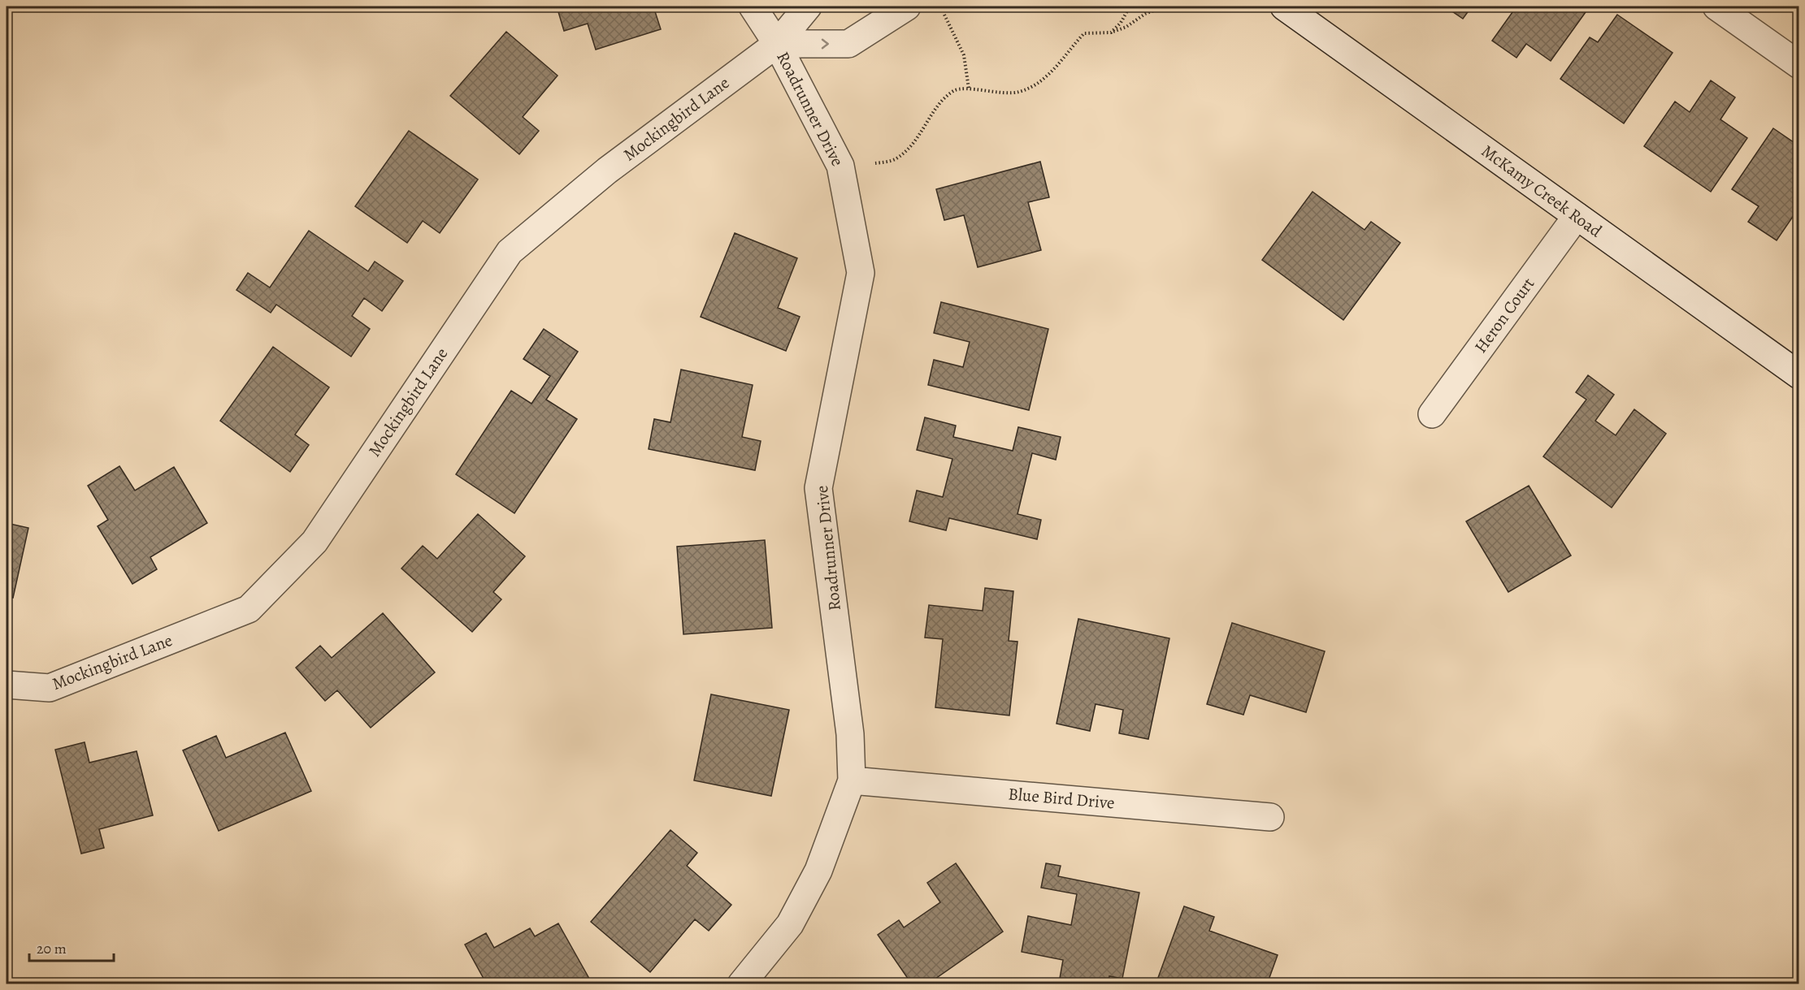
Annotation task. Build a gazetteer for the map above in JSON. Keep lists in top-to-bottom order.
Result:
{
  "streets": {
    "street": [
      "Roadrunner Drive",
      "Mockingbird Lane",
      "McKamy Creek Road",
      "Heron Court",
      "Blue Bird Drive"
    ]
  },
  "crossings": [
    ["Roadrunner Drive", "Mockingbird Lane"],
    ["Roadrunner Drive", "Blue Bird Drive"],
    ["McKamy Creek Road", "Heron Court"]
  ],
  "scale_bar": "20 m"
}
